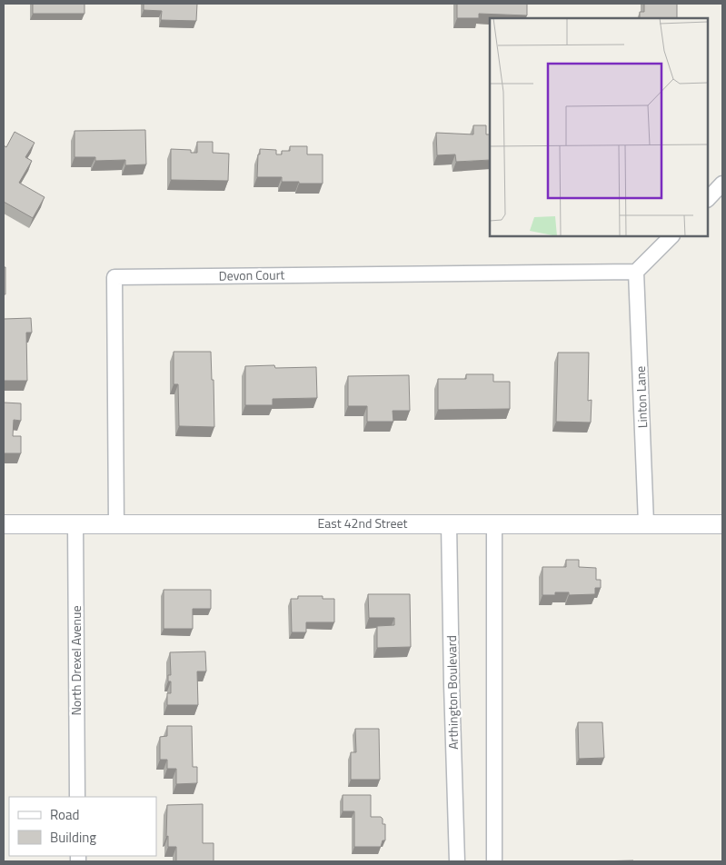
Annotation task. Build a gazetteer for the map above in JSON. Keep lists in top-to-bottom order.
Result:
{
  "streets": {
    "street": [
      "Devon Court",
      "Linton Lane",
      "East 42nd Street",
      "North Drexel Avenue",
      "Arthington Boulevard"
    ]
  },
  "crossings": [
    ["Devon Court", "Linton Lane"],
    ["Devon Court", "East 42nd Street"],
    ["Linton Lane", "East 42nd Street"],
    ["East 42nd Street", "North Drexel Avenue"],
    ["East 42nd Street", "Arthington Boulevard"]
  ],
  "legend": ["Road", "Building"]
}
